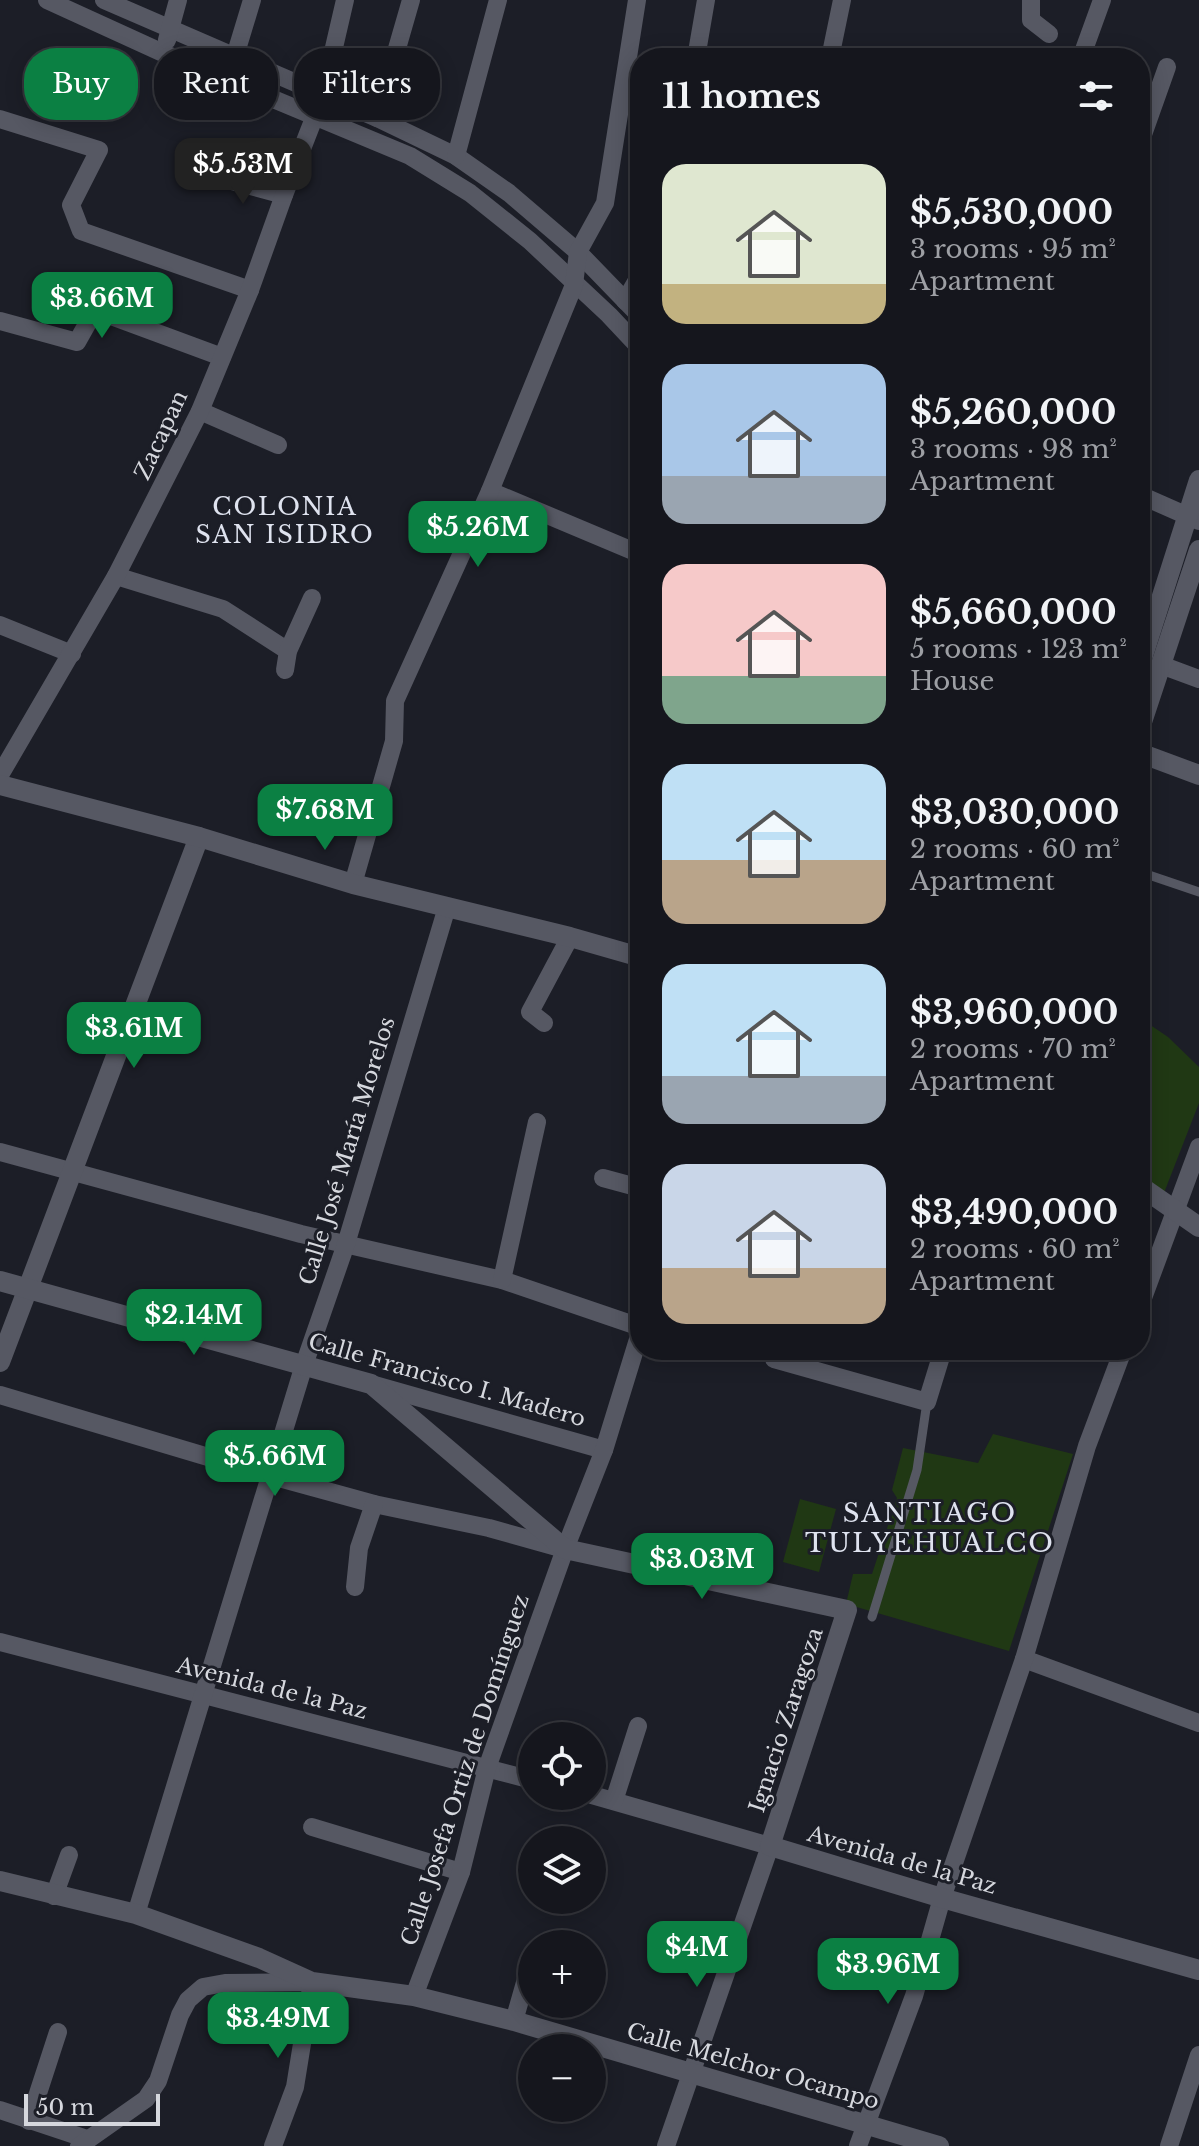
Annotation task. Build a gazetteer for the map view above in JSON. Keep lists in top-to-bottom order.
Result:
{
  "streets": {
    "main road": [
      "Calle Francisco I. Madero",
      "Avenida de la Paz",
      "Ignacio Zaragoza",
      "Calle Melchor Ocampo"
    ],
    "street": ["Zacapan", "Calle José María Morelos", "Calle Josefa Ortiz de Domínguez"]
  },
  "crossings": [
    ["Calle José María Morelos", "Calle Francisco I. Madero"],
    ["Calle José María Morelos", "Avenida de la Paz"],
    ["Calle José María Morelos", "Calle Melchor Ocampo"],
    ["Calle Francisco I. Madero", "Calle Josefa Ortiz de Domínguez"],
    ["Avenida de la Paz", "Ignacio Zaragoza"],
    ["Avenida de la Paz", "Calle Josefa Ortiz de Domínguez"],
    ["Ignacio Zaragoza", "Calle Josefa Ortiz de Domínguez"],
    ["Calle Josefa Ortiz de Domínguez", "Calle Melchor Ocampo"]
  ],
  "districts": ["COLONIA SAN ISIDRO", "SANTIAGO TULYEHUALCO"],
  "scale_bar": "50 m",
  "page": {
    "chip": ["Buy", "Rent", "Filters"],
    "heading": "11 homes",
    "price": [
      "$5.53M",
      "$3.66M",
      "$5.26M",
      "$7.68M",
      "$3.61M",
      "$2.14M",
      "$5.66M",
      "$3.03M",
      "$4M",
      "$3.96M",
      "$3.49M"
    ],
    "list": [
      {
        "name": "$5,530,000",
        "note": "3 rooms · 95 m² · Apartment"
      },
      {
        "name": "$5,260,000",
        "note": "3 rooms · 98 m² · Apartment"
      },
      {
        "name": "$5,660,000",
        "note": "5 rooms · 123 m² · House"
      },
      {
        "name": "$3,030,000",
        "note": "2 rooms · 60 m² · Apartment"
      },
      {
        "name": "$3,960,000",
        "note": "2 rooms · 70 m² · Apartment"
      },
      {
        "name": "$3,490,000",
        "note": "2 rooms · 60 m² · Apartment"
      }
    ],
    "map_buttons": ["+", "−"],
    "scale": "50 m"
  }
}
